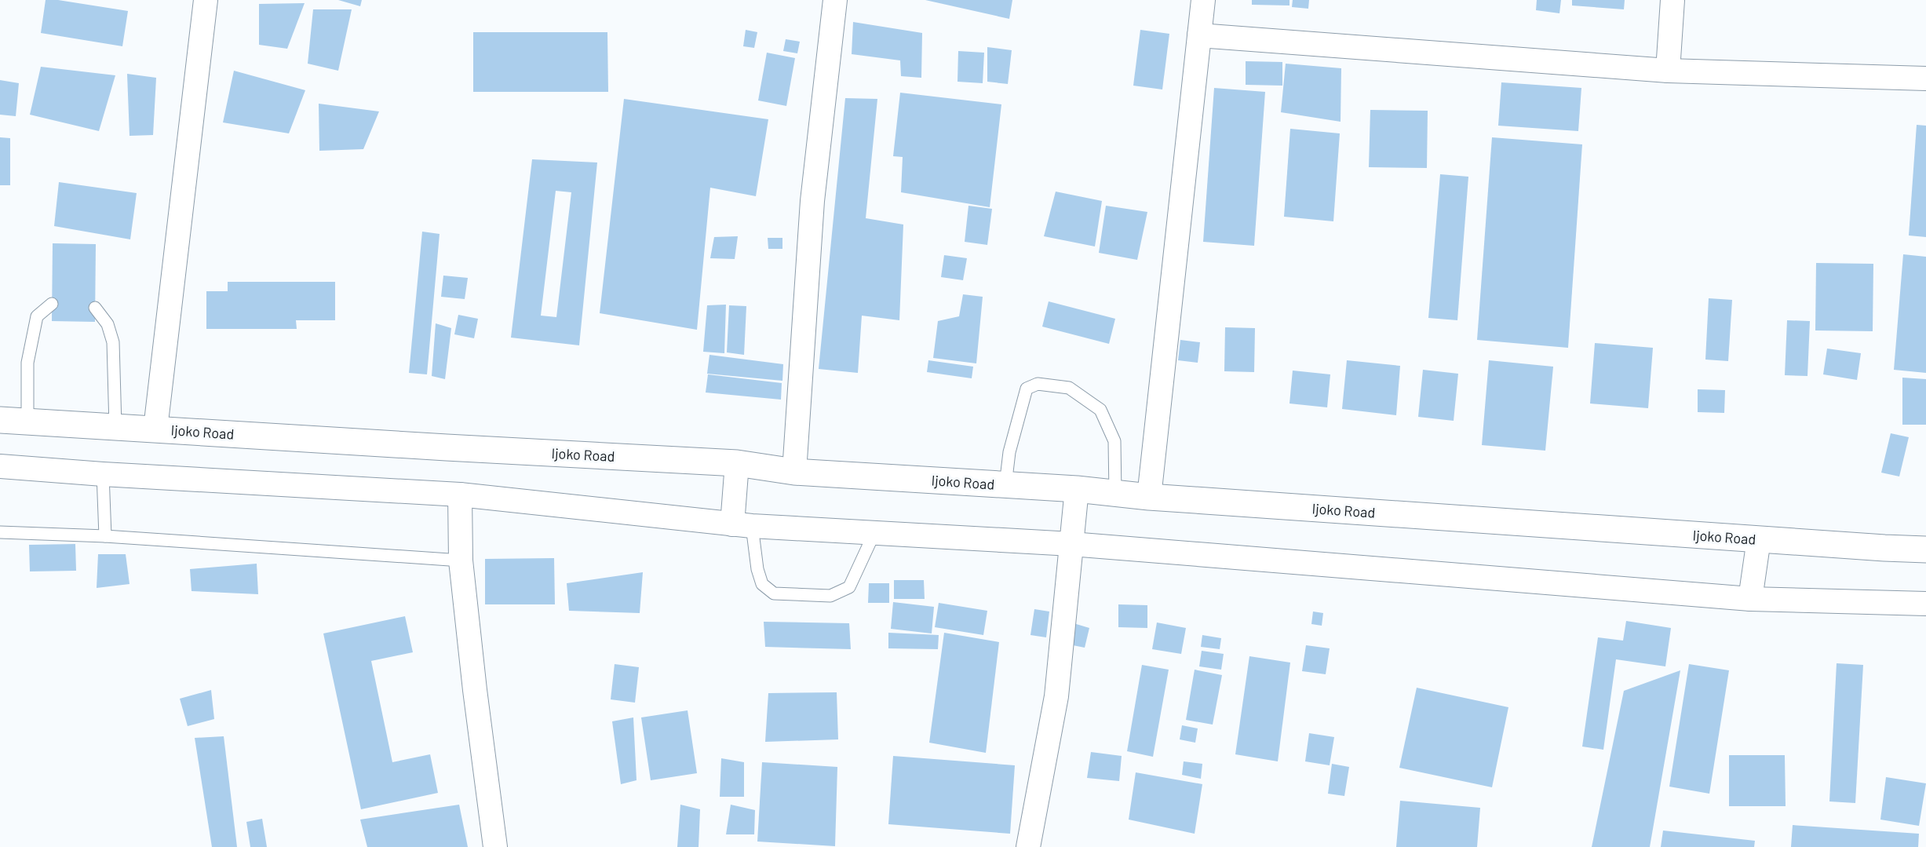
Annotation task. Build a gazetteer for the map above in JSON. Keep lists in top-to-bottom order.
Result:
{
  "streets": {
    "main road": ["Ijoko Road"]
  }
}
